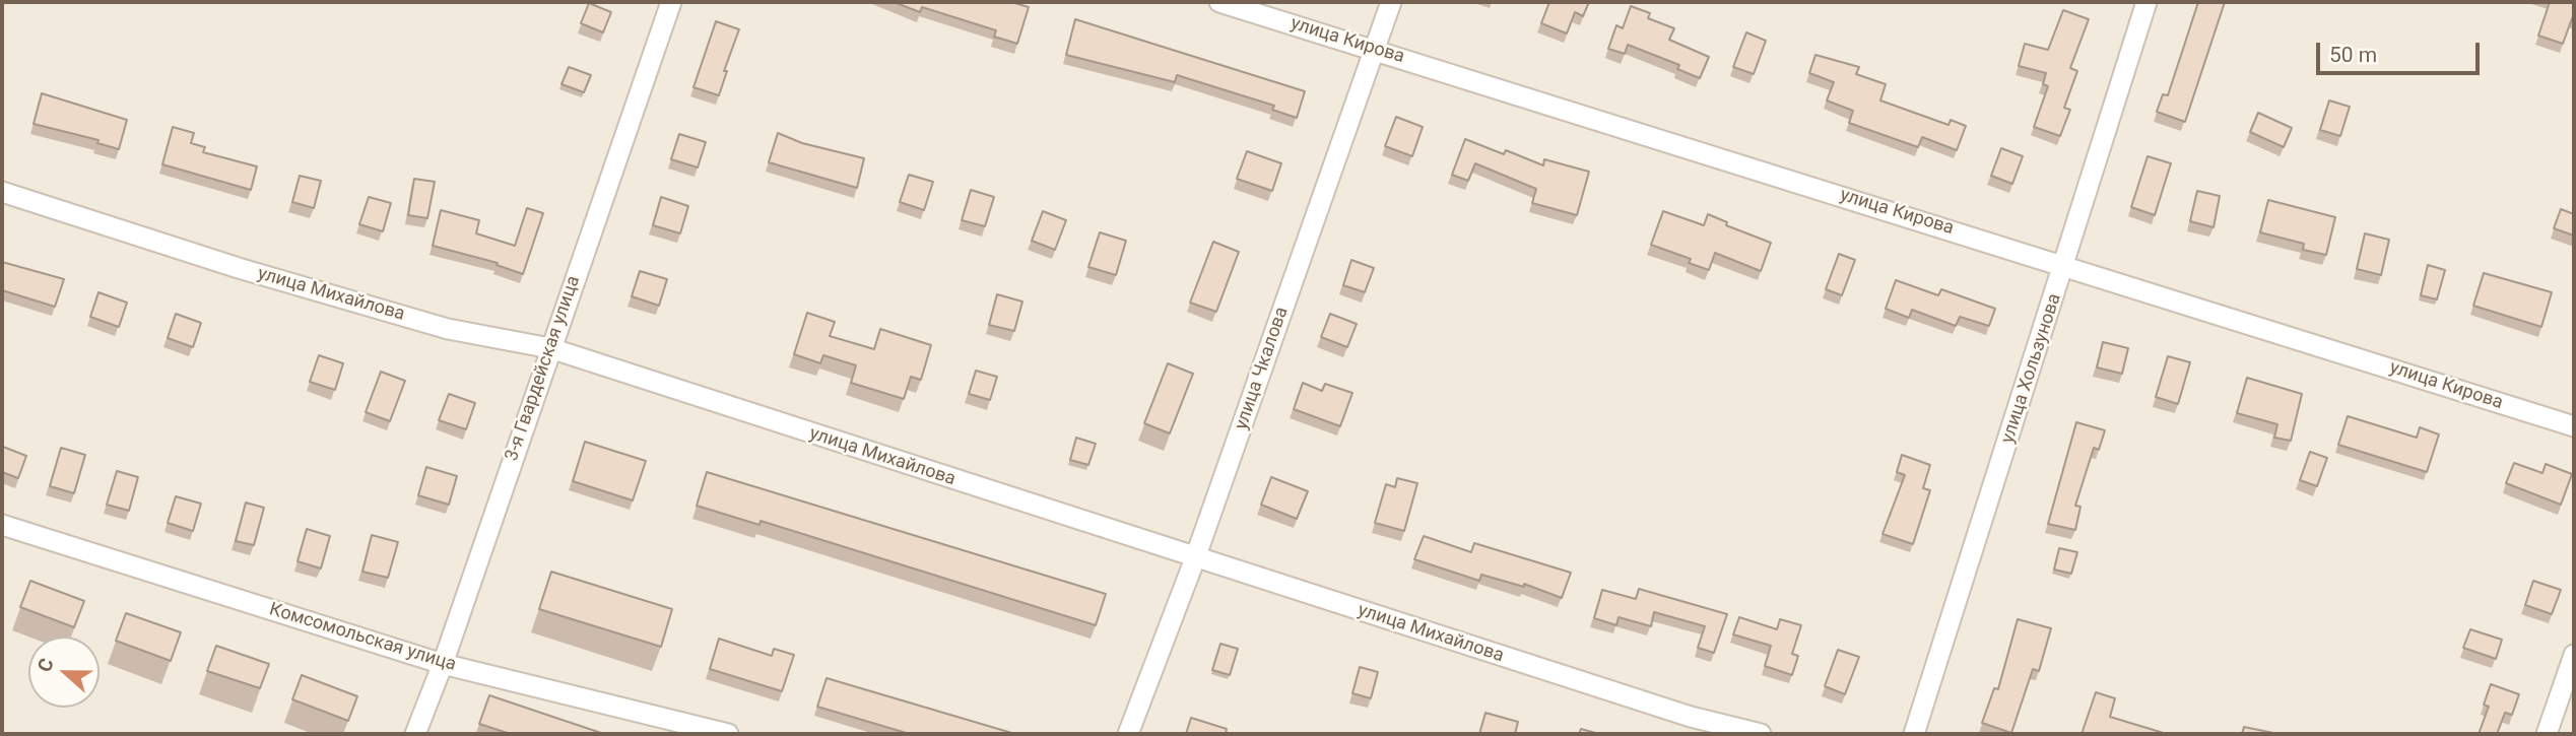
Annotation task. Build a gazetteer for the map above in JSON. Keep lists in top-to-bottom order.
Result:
{
  "streets": {
    "street": [
      "улица Кирова",
      "улица Михайлова",
      "3-я Гвардейская улица",
      "улица Чкалова",
      "улица Хользунова",
      "Комсомольская улица"
    ]
  },
  "crossings": [
    ["улица Кирова", "улица Чкалова"],
    ["улица Кирова", "улица Хользунова"],
    ["улица Михайлова", "3-я Гвардейская улица"],
    ["улица Михайлова", "улица Чкалова"],
    ["3-я Гвардейская улица", "Комсомольская улица"]
  ],
  "scale_bar": "50 m",
  "north": "left"
}
